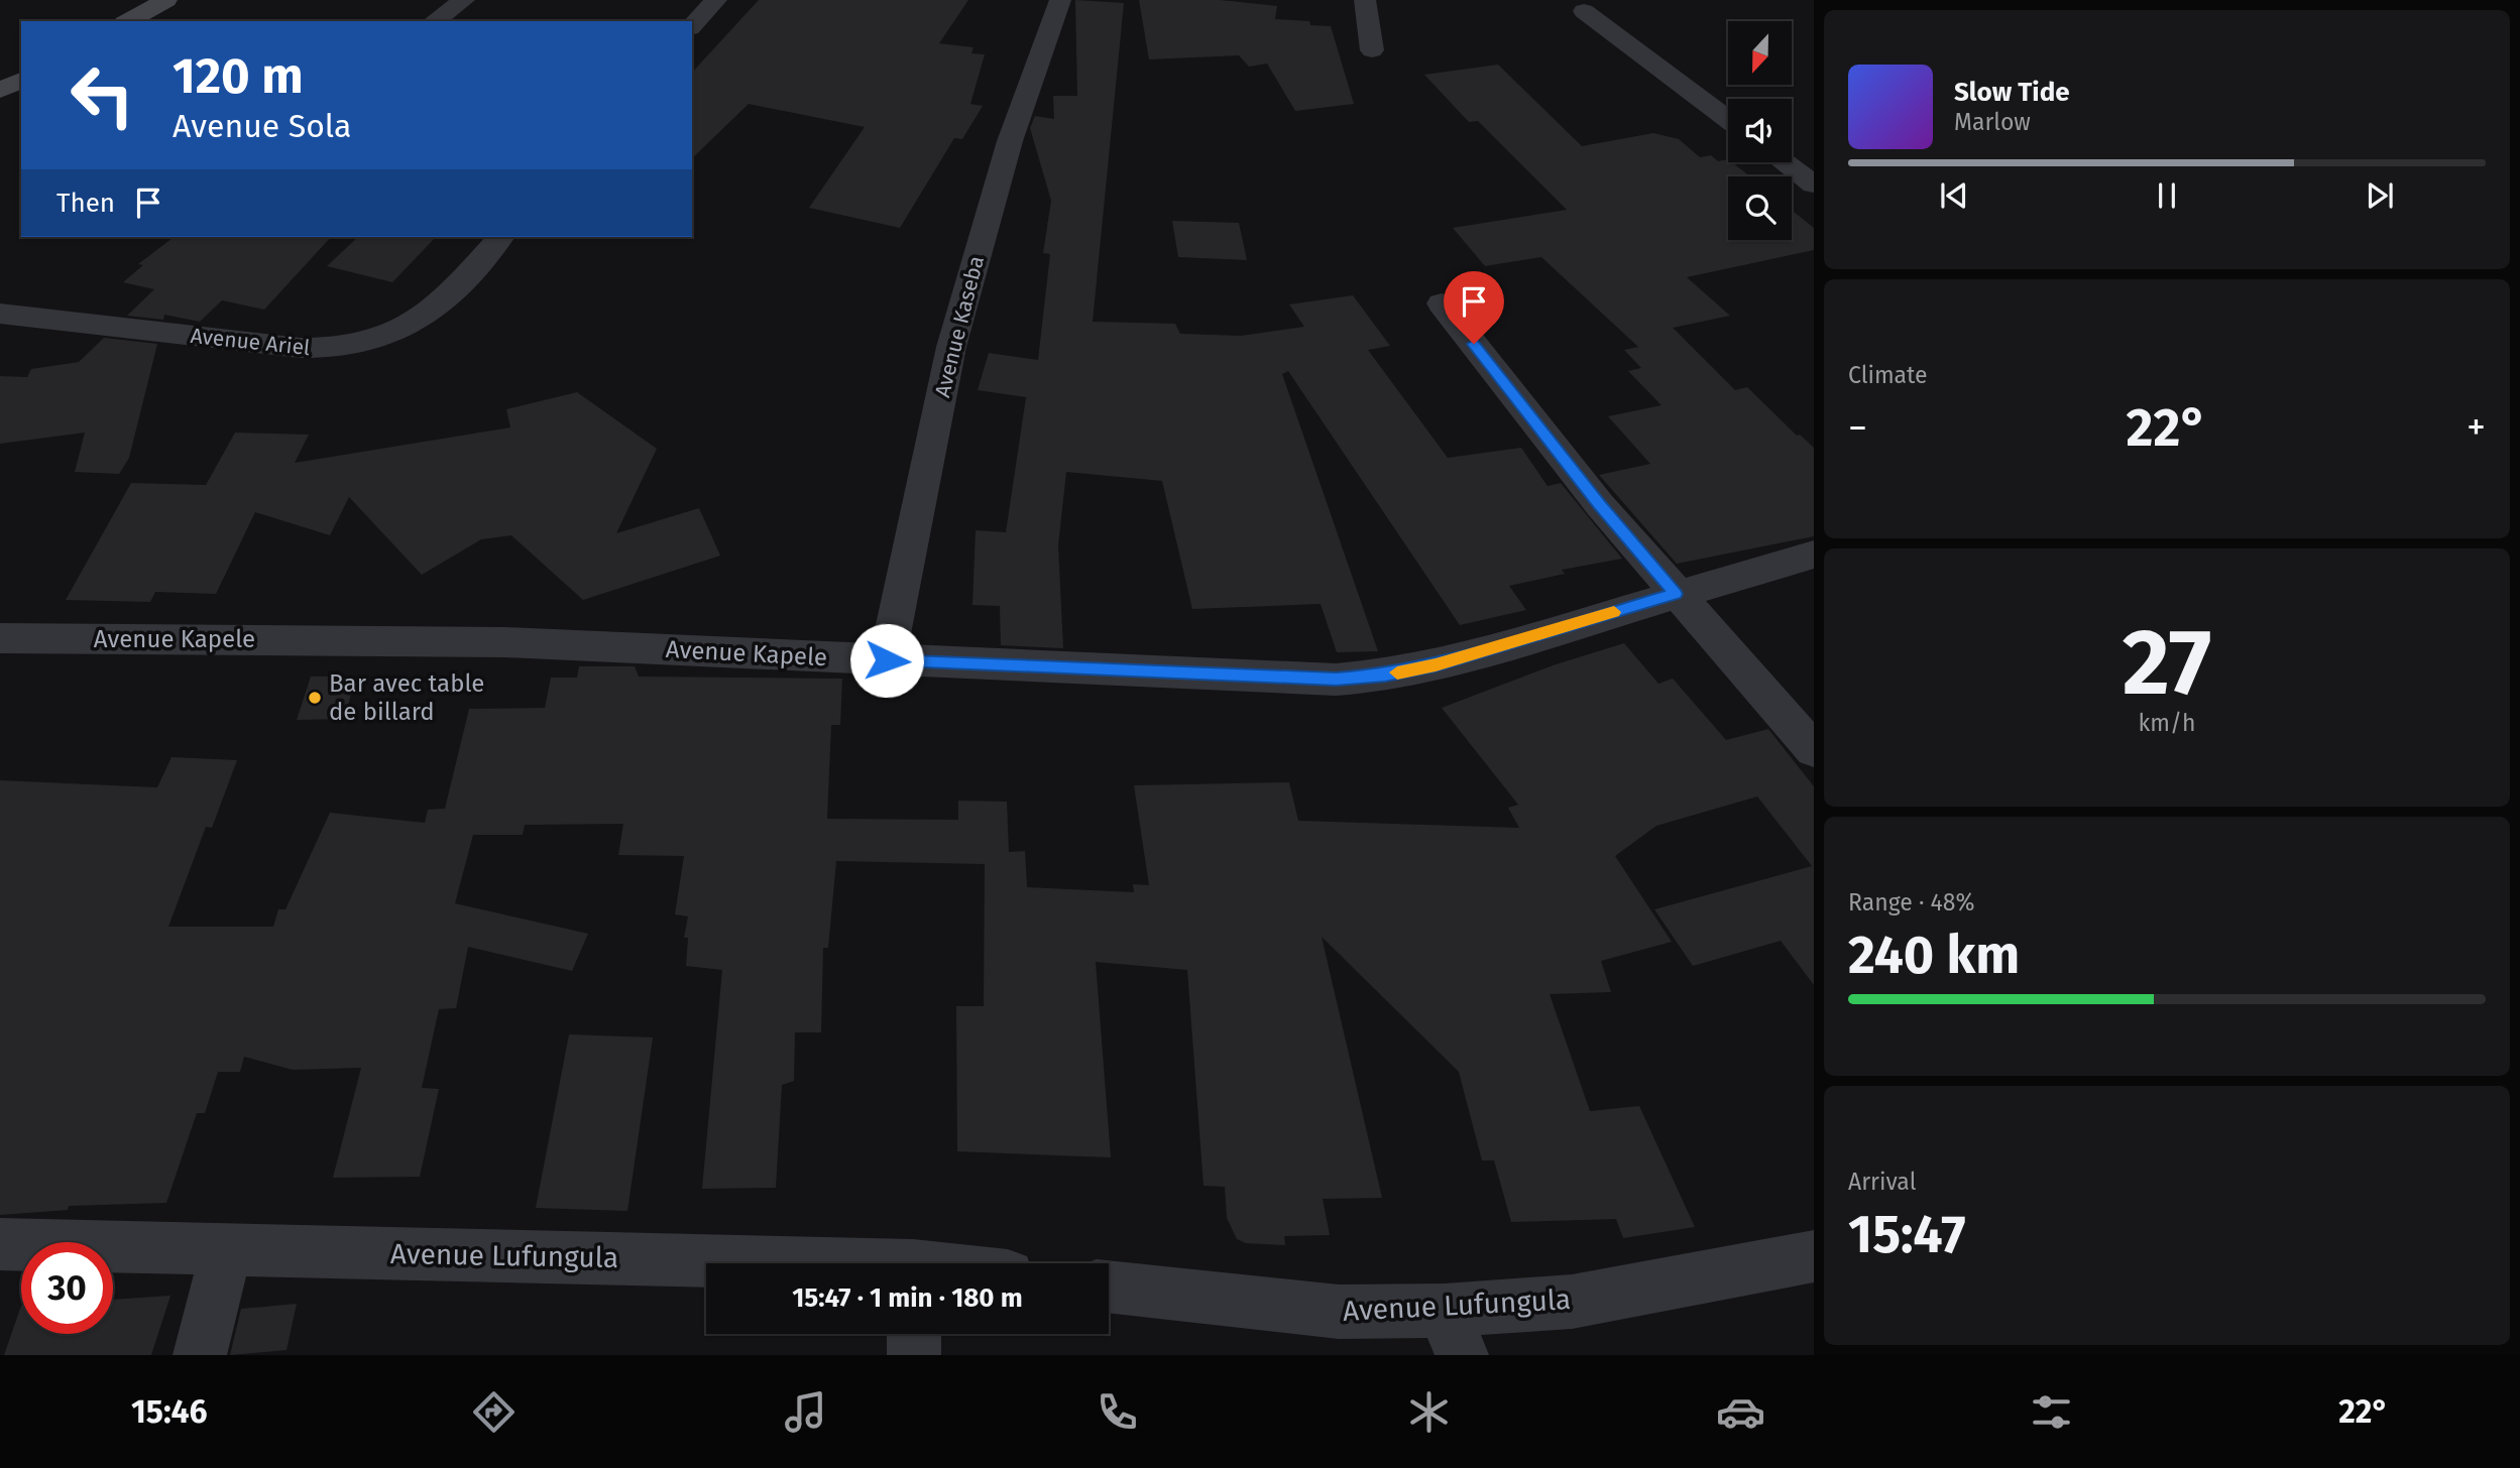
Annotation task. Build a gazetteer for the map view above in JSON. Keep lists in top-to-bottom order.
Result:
{
  "streets": {
    "street": [
      "Avenue Kaseba",
      "Avenue Ariel",
      "Avenue Kapele",
      "Avenue Lufungula"
    ]
  },
  "crossings": [
    ["Avenue Kaseba", "Avenue Kapele"]
  ],
  "places": ["Bar avec table de billard"],
  "north": "bottom",
  "page": {
    "turn": ["120 m", "Avenue Sola"],
    "song": ["Slow Tide", "Marlow"],
    "then": "Then",
    "tile": [
      "Climate",
      ["27", "km/h"],
      ["Range · 48%", "240 km"],
      ["Arrival", "15:47"]
    ],
    "heat": ["−", "22°", "+"],
    "limit": "30",
    "trip": "15:47 · 1 min · 180 m",
    "tabs": ["15:46", "22°"]
  }
}
